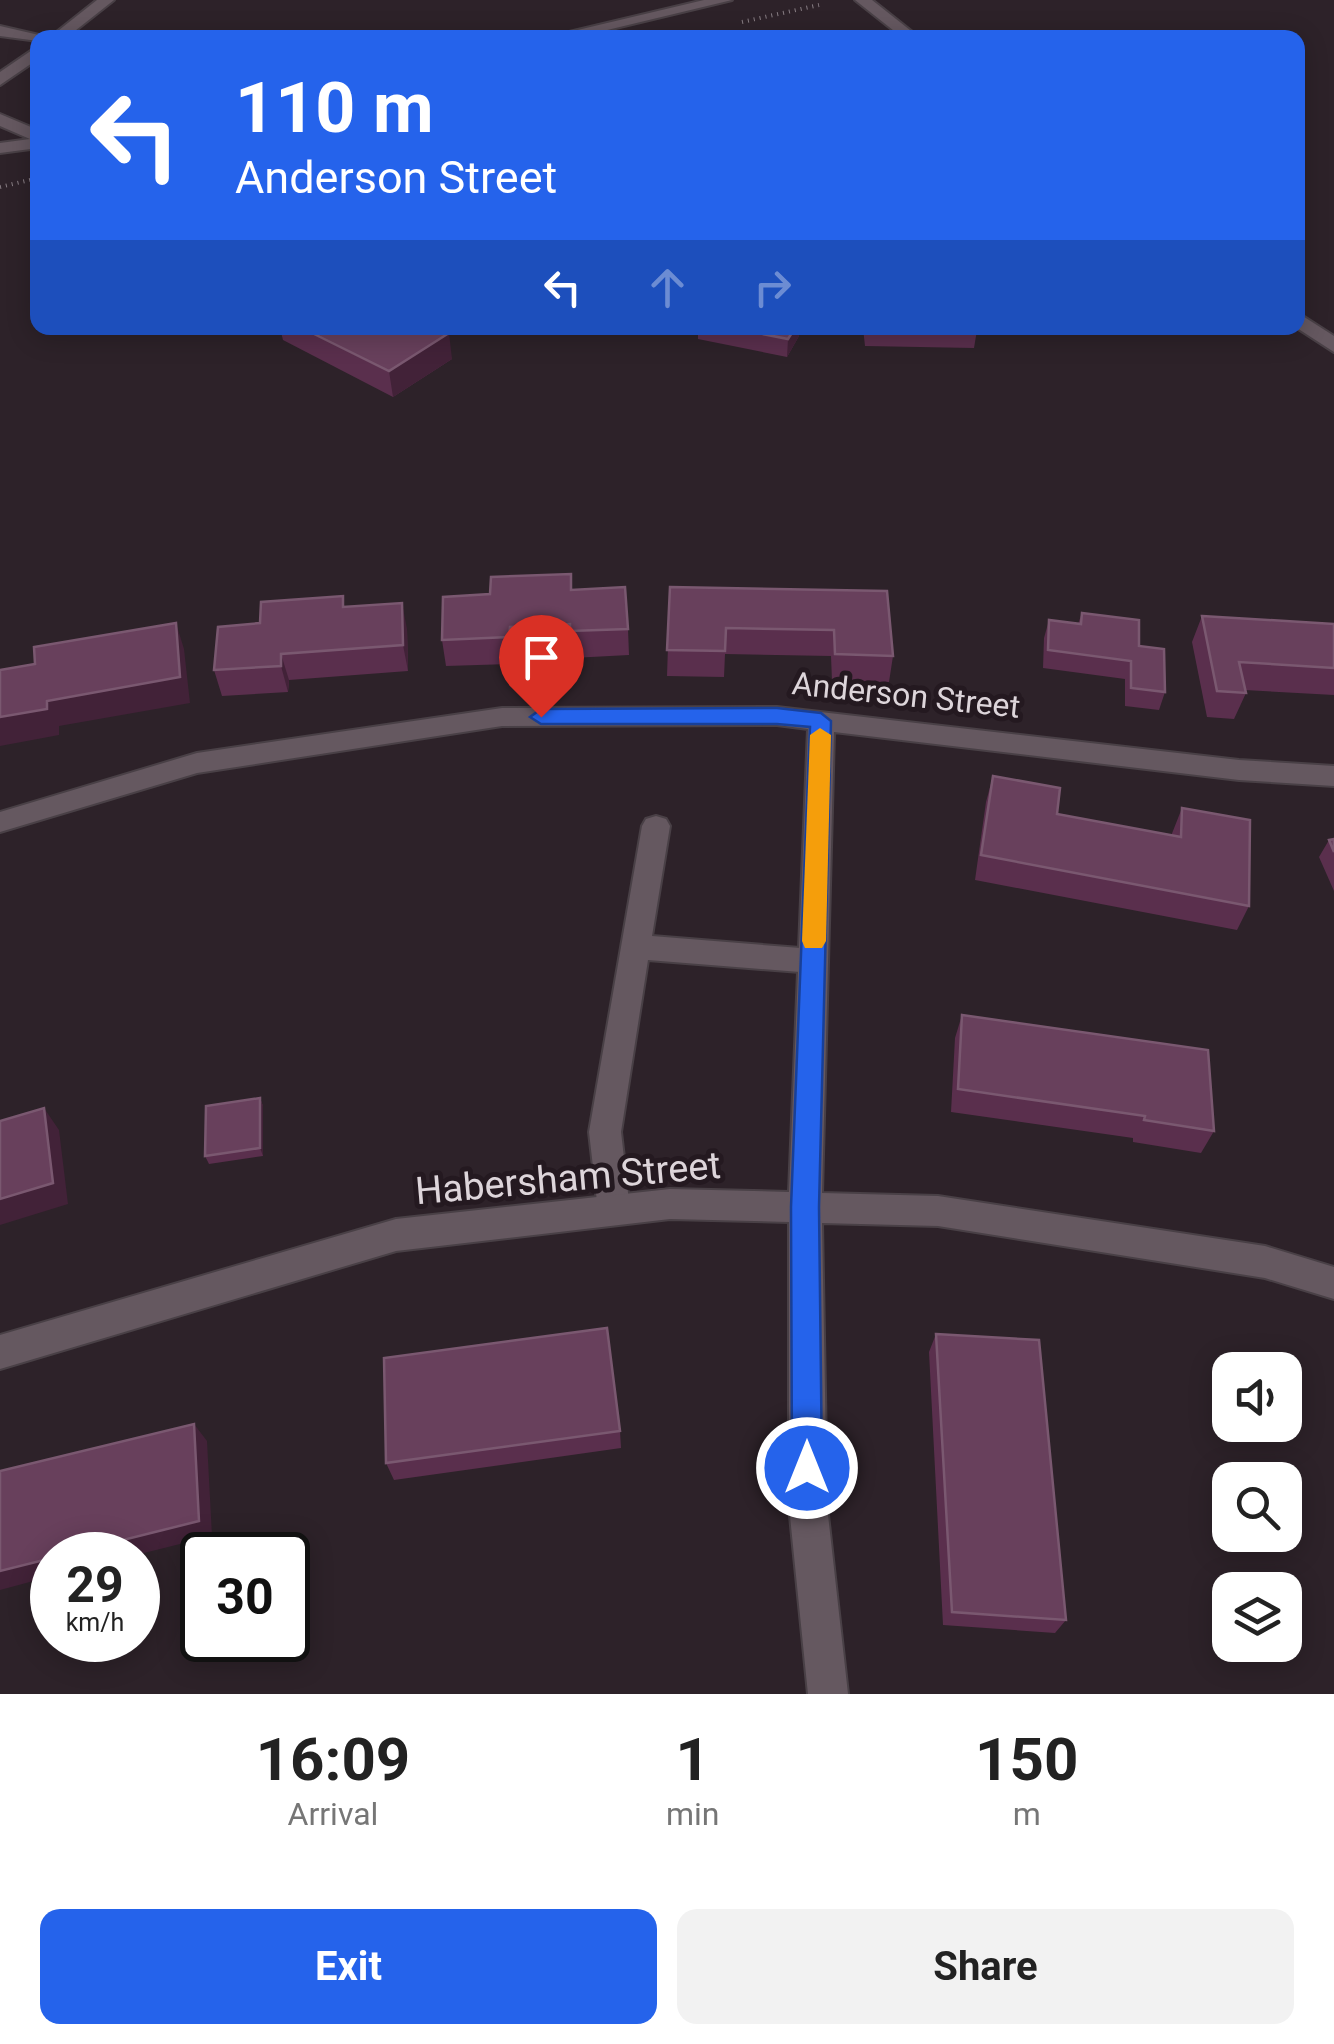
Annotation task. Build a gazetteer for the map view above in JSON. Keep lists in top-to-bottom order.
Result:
{
  "streets": {
    "street": ["Anderson Street", "Habersham Street"]
  },
  "page": {
    "turn": ["110 m", "Anderson Street"],
    "speed": "29 km/h",
    "limit": "30",
    "eta": [
      "16:09",
      "Arrival",
      "1",
      "min",
      "150",
      "m"
    ],
    "buttons": ["Exit", "Share"]
  }
}
